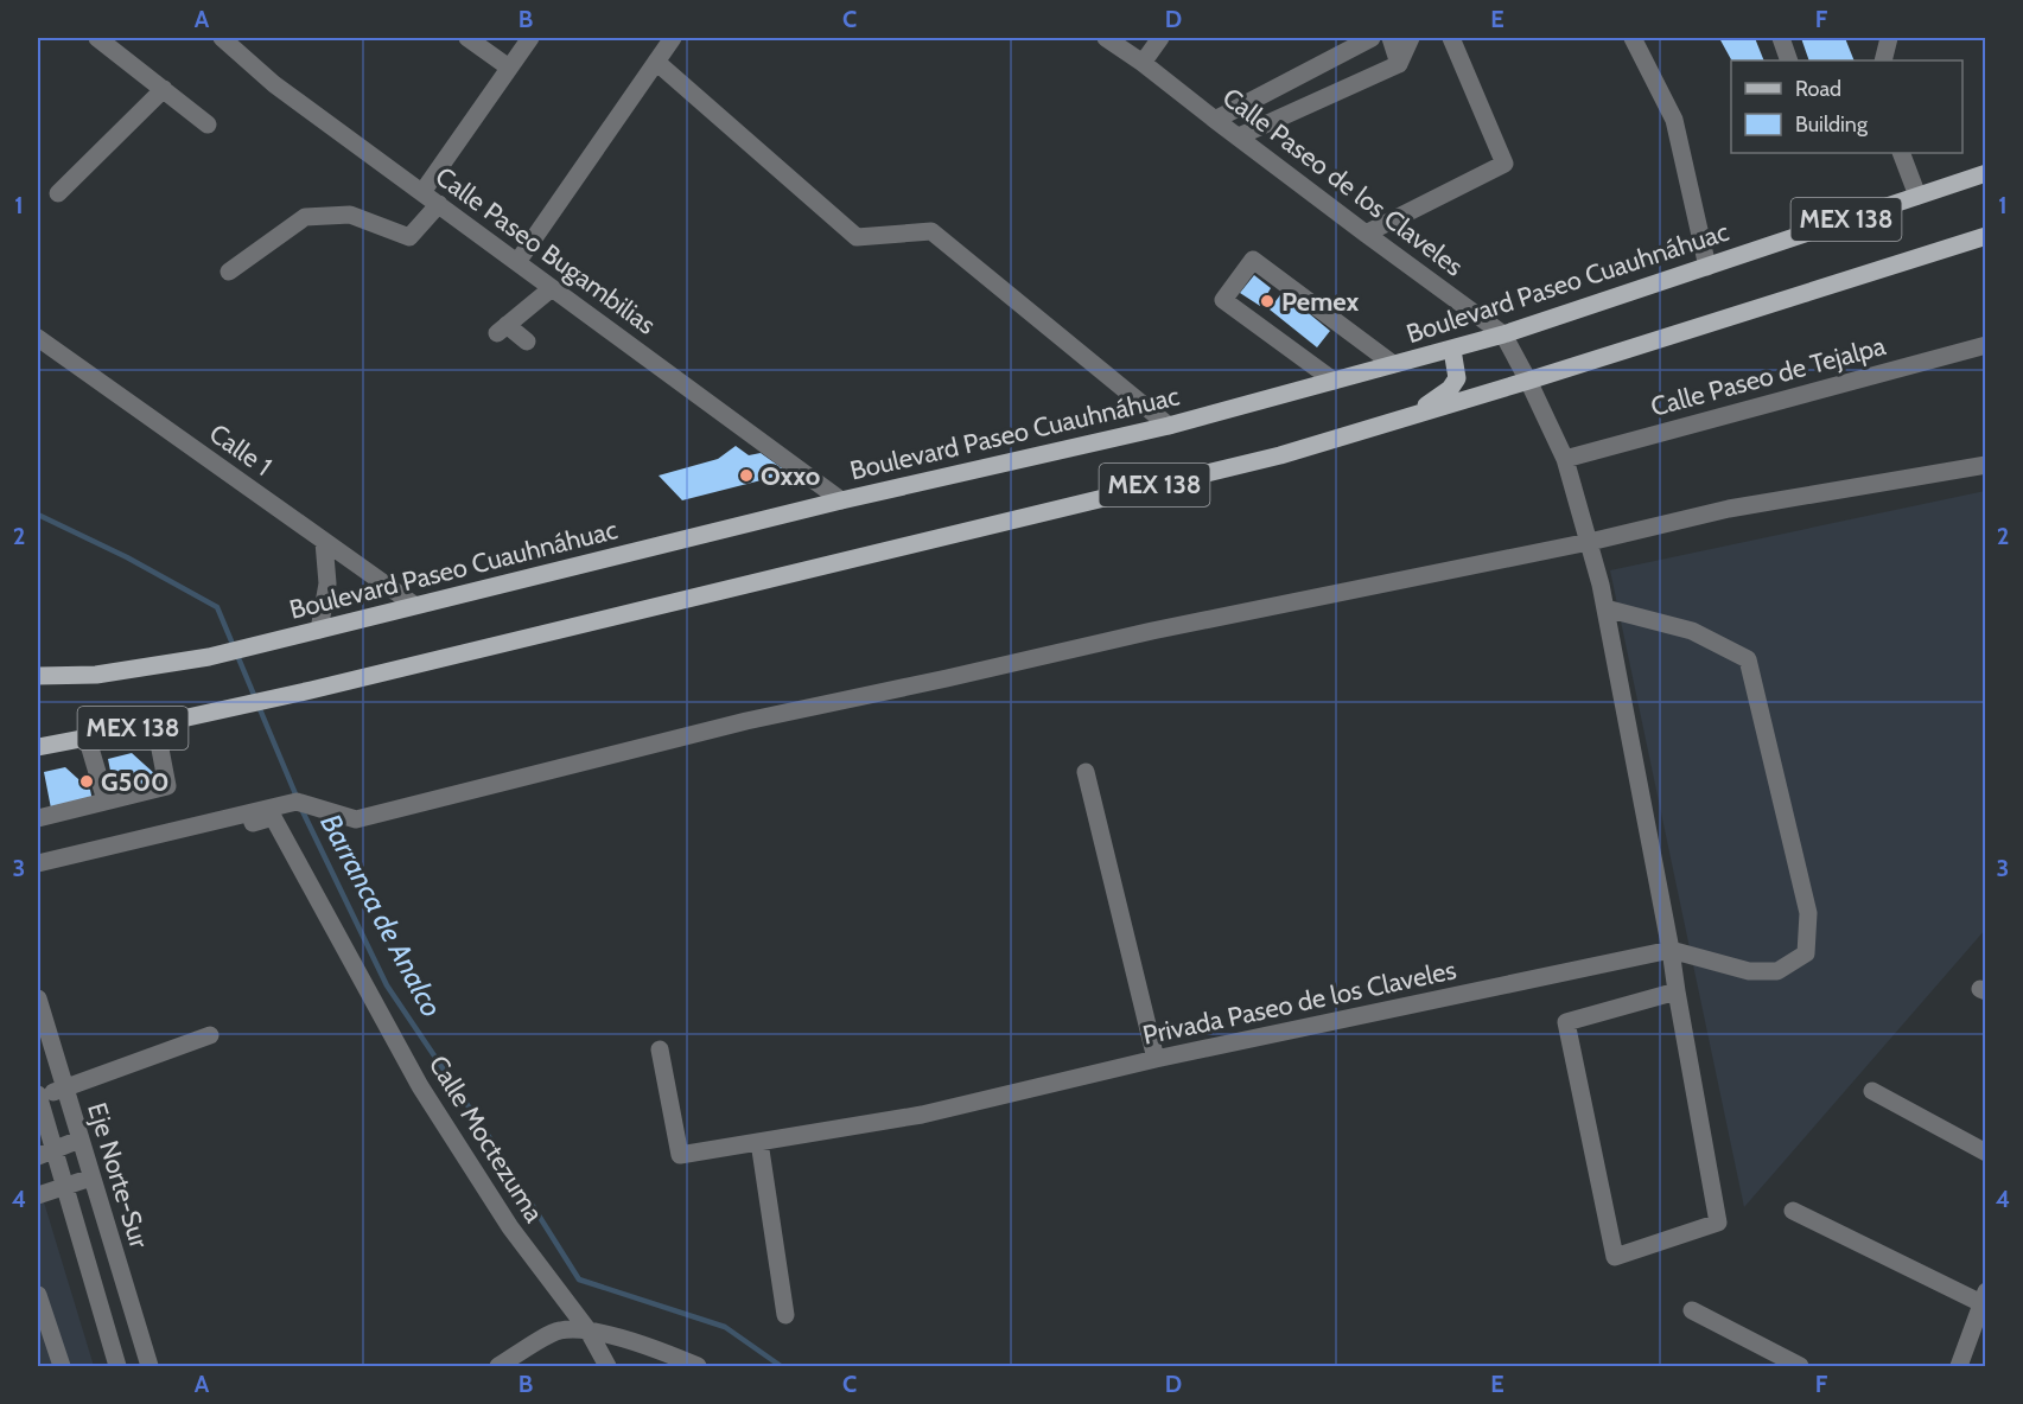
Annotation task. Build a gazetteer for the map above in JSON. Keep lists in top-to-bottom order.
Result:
{
  "streets": {
    "main road": ["MEX 138", "Boulevard Paseo Cuauhnáhuac"],
    "street": [
      "Calle Paseo de los Claveles",
      "Calle Paseo Bugambilias",
      "Calle Paseo de Tejalpa",
      "Calle 1",
      "Privada Paseo de los Claveles",
      "Calle Moctezuma",
      "Eje Norte-Sur"
    ]
  },
  "crossings": [
    ["Calle Paseo de los Claveles", "MEX 138"],
    ["Calle Paseo de los Claveles", "Boulevard Paseo Cuauhnáhuac"],
    ["Calle Paseo de los Claveles", "Calle Paseo de Tejalpa"],
    ["Calle Paseo Bugambilias", "Boulevard Paseo Cuauhnáhuac"],
    ["Boulevard Paseo Cuauhnáhuac", "Calle 1"]
  ],
  "water": ["Barranca de Analco"],
  "places": ["Pemex", "Oxxo", "G500"],
  "legend": ["Road", "Building"],
  "grid": {
    "columns": [
      "A",
      "B",
      "C",
      "D",
      "E",
      "F"
    ],
    "rows": [
      "1",
      "2",
      "3",
      "4"
    ]
  }
}
